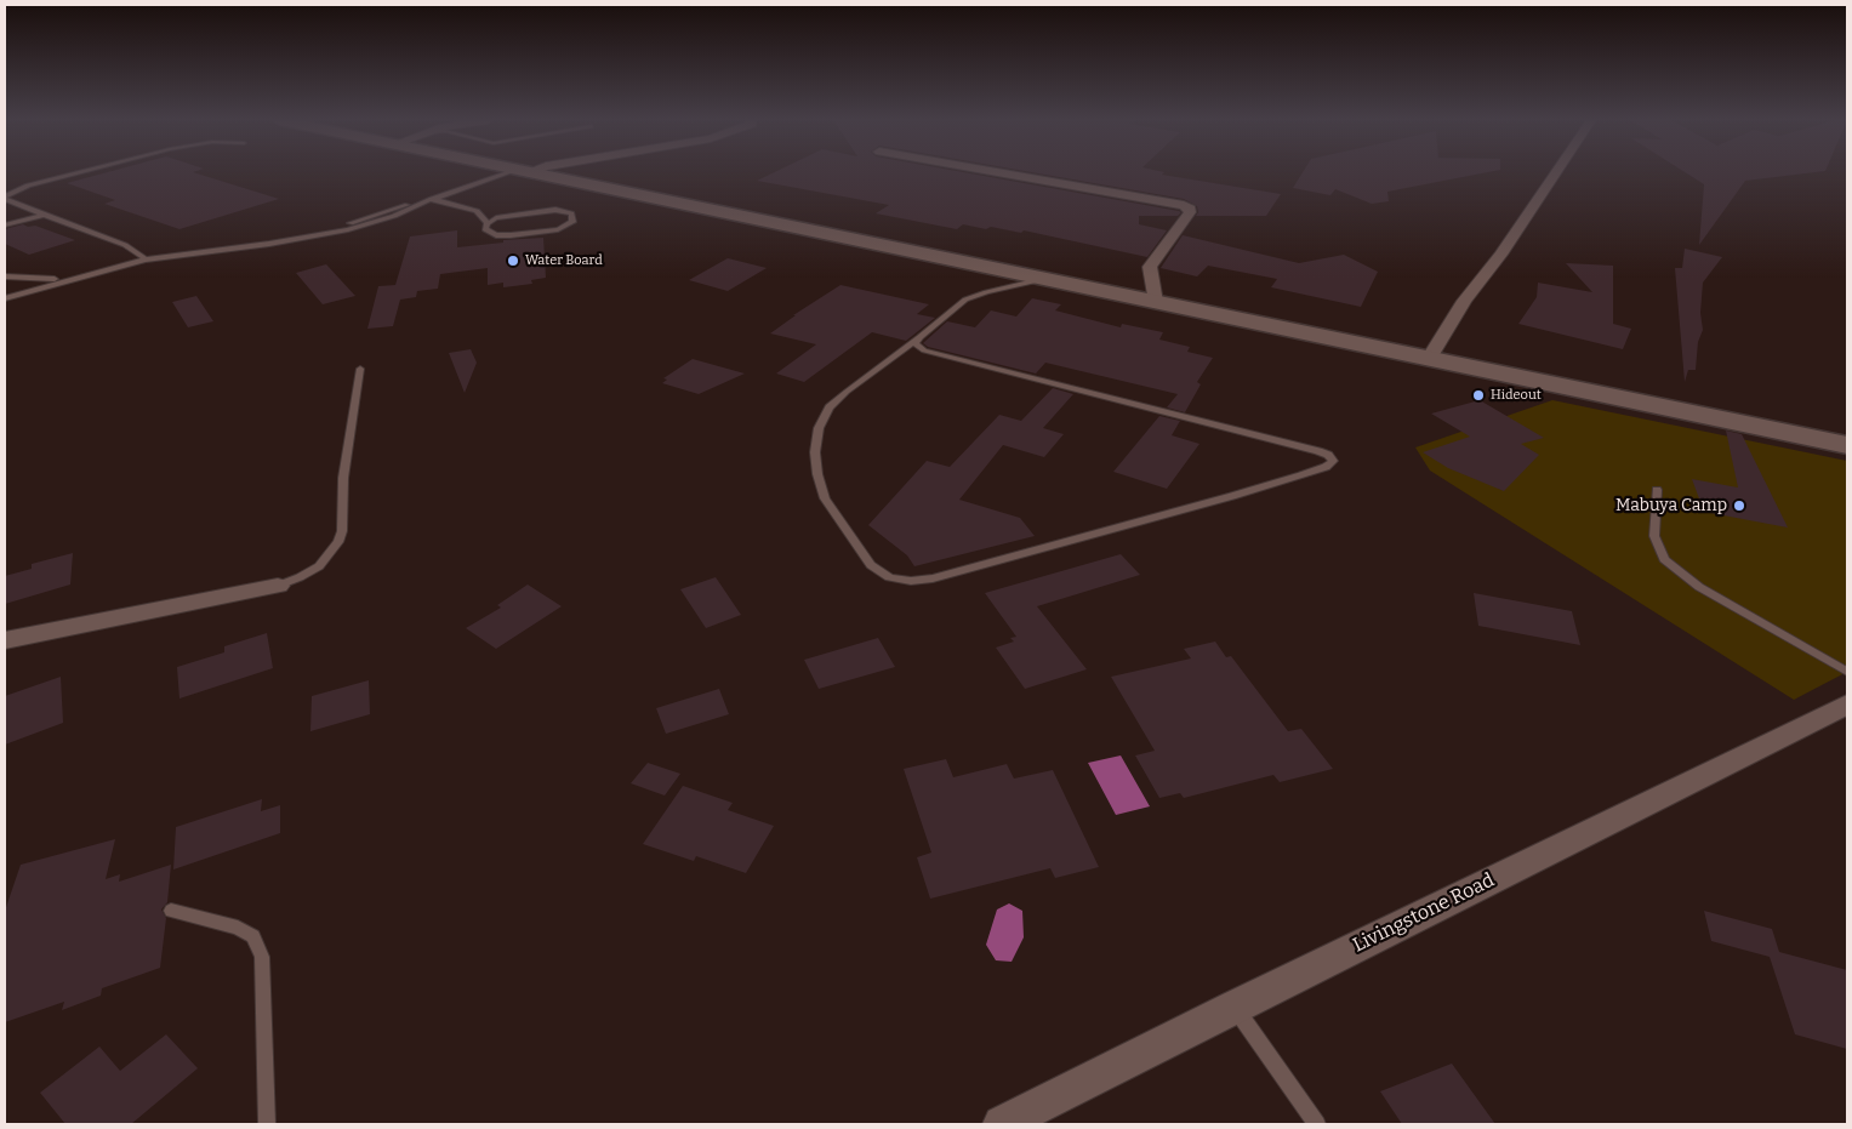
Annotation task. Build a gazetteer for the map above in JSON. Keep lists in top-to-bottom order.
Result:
{
  "streets": {
    "street": ["Livingstone Road"]
  },
  "places": ["Water Board", "Hideout", "Mabuya Camp"]
}
